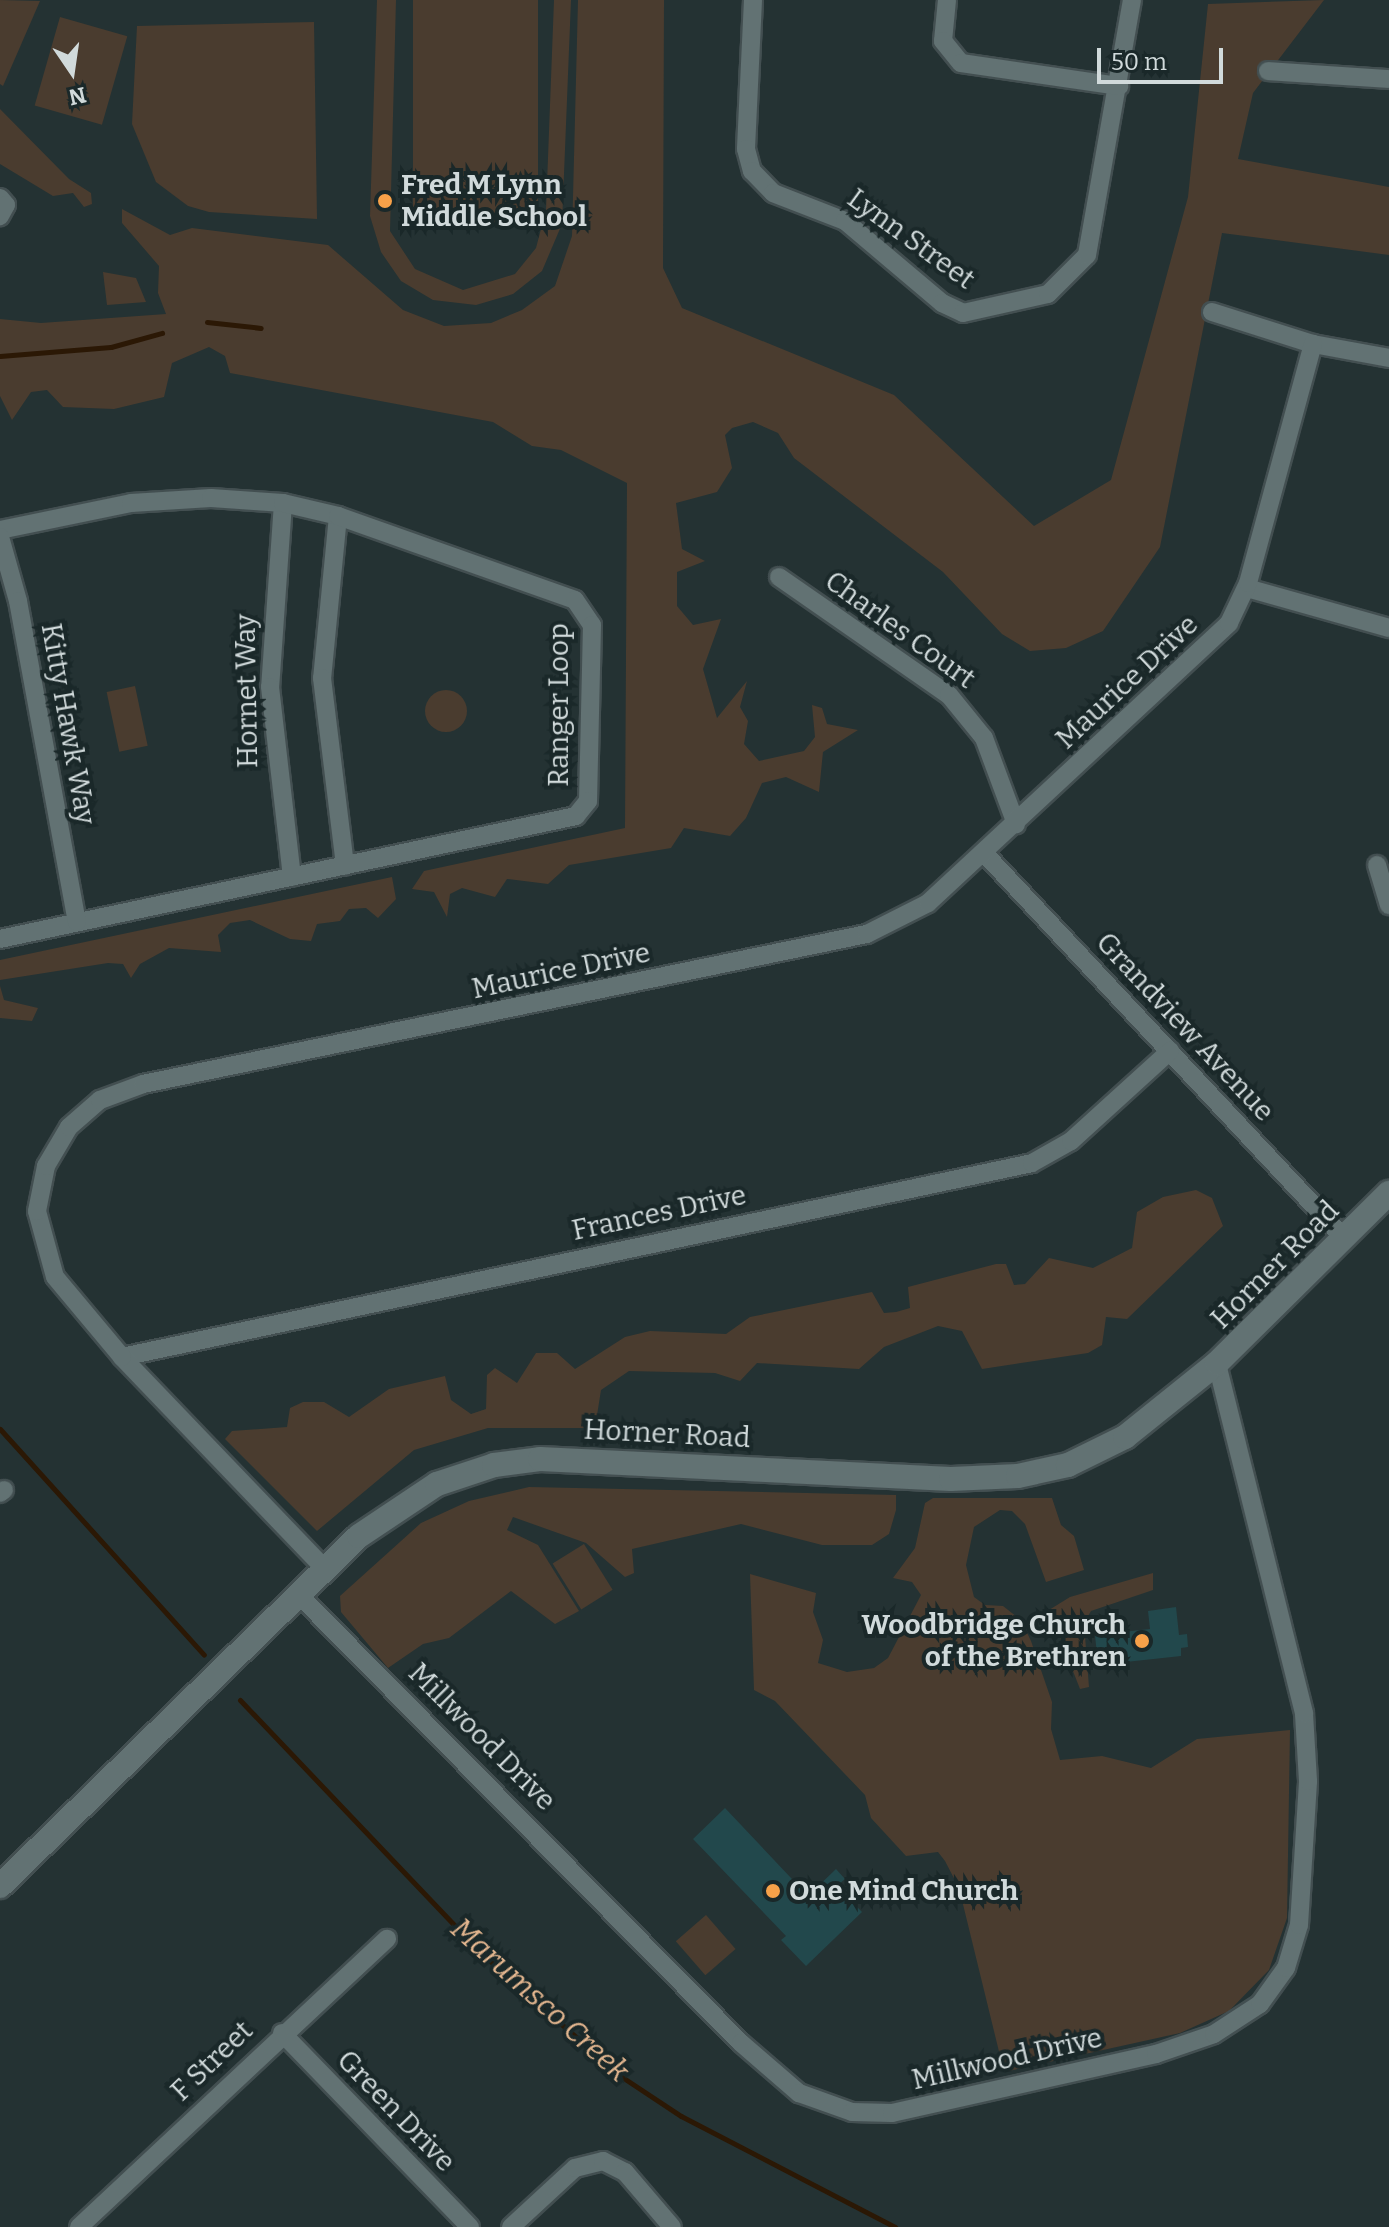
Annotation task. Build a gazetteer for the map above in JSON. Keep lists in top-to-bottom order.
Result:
{
  "streets": {
    "main road": ["Horner Road"],
    "street": [
      "Lynn Street",
      "Charles Court",
      "Maurice Drive",
      "Hornet Way",
      "Ranger Loop",
      "Kitty Hawk Way",
      "Grandview Avenue",
      "Frances Drive",
      "Millwood Drive",
      "F Street",
      "Green Drive"
    ]
  },
  "crossings": [
    ["Charles Court", "Maurice Drive"],
    ["Maurice Drive", "Grandview Avenue"],
    ["Maurice Drive", "Frances Drive"],
    ["Maurice Drive", "Horner Road"],
    ["Hornet Way", "Ranger Loop"],
    ["Ranger Loop", "Kitty Hawk Way"],
    ["Grandview Avenue", "Frances Drive"],
    ["Grandview Avenue", "Horner Road"],
    ["Horner Road", "Millwood Drive"],
    ["F Street", "Green Drive"]
  ],
  "water": ["Marumsco Creek"],
  "places": ["Fred M Lynn Middle School", "Woodbridge Church of the Brethren", "One Mind Church"],
  "scale_bar": "50 m",
  "north": "bottom"
}
